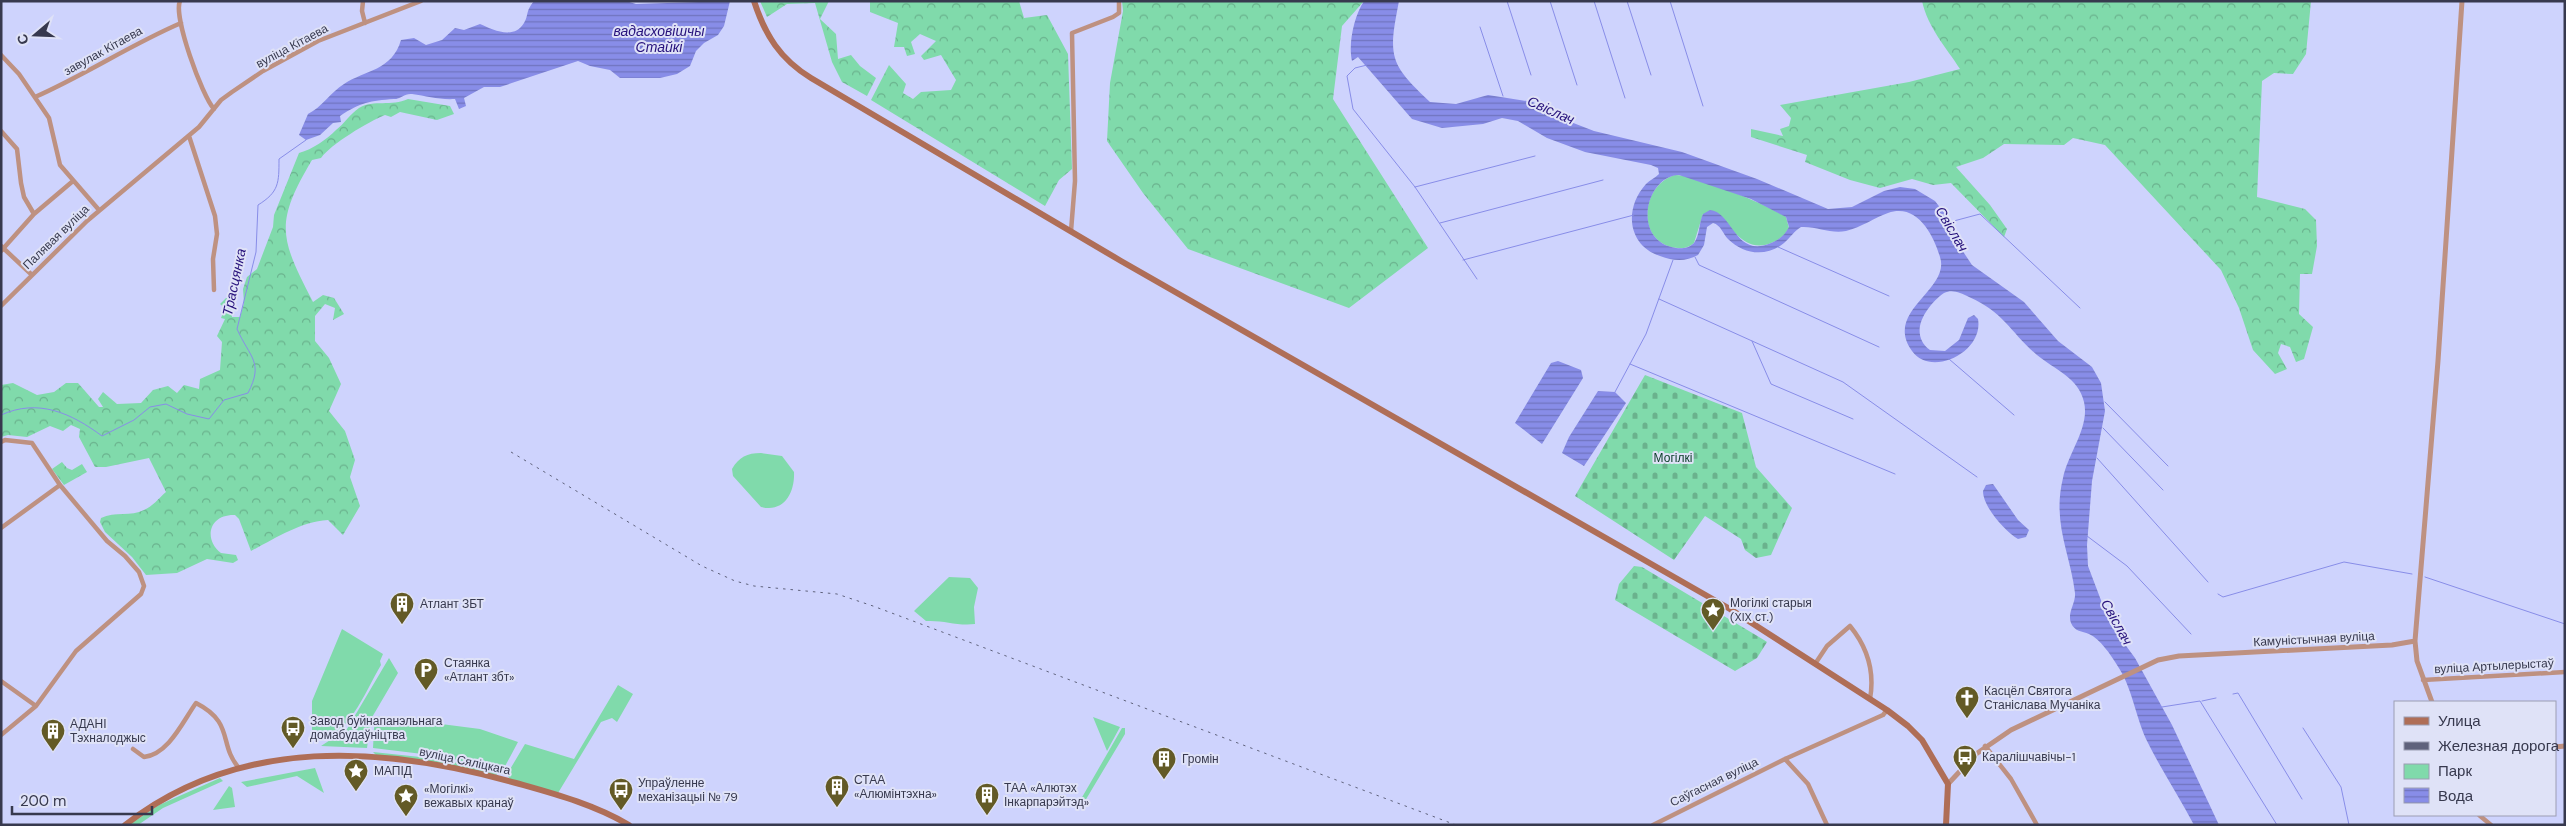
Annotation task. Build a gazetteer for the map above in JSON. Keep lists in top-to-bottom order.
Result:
{
  "streets": {
    "main road": ["вуліца Сяліцкага"],
    "street": [
      "вуліца Кітаева",
      "завулак Кітаева",
      "Палявая вуліца",
      "Камуністычная вуліца",
      "вуліца Артылерыстаў",
      "Саўгасная вуліца"
    ]
  },
  "crossings": [
    ["вуліца Кітаева", "Палявая вуліца"],
    ["завулак Кітаева", "Палявая вуліца"]
  ],
  "water": ["вадасховішчы Стайкі", "Свіслач", "Трасцянка"],
  "parks": ["Могілкі"],
  "places": {
    "building": [
      "Атлант ЗБТ",
      "АДАНІ Тэхналоджыс",
      "Громін",
      "СТАА «Алюмінтэхна»",
      "ТАА «Алютэх Інкарпарэйтэд»"
    ],
    "place": ["Могілкі старыя (XIX ст.)", "МАПІД", "«Могілкі» вежавых кранаў"],
    "parking": ["Стаянка «Атлант збт»"],
    "church": ["Касцёл Святога Станіслава Мучаніка"],
    "bus stop": ["Завод буйнапанэльнага домабудаўніцтва", "Каралішчавічы-1", "Упраўленне механізацыі № 79"]
  },
  "legend": [
    "Улица",
    "Железная дорога",
    "Парк",
    "Вода"
  ],
  "scale_bar": "200 m",
  "north": "left"
}
